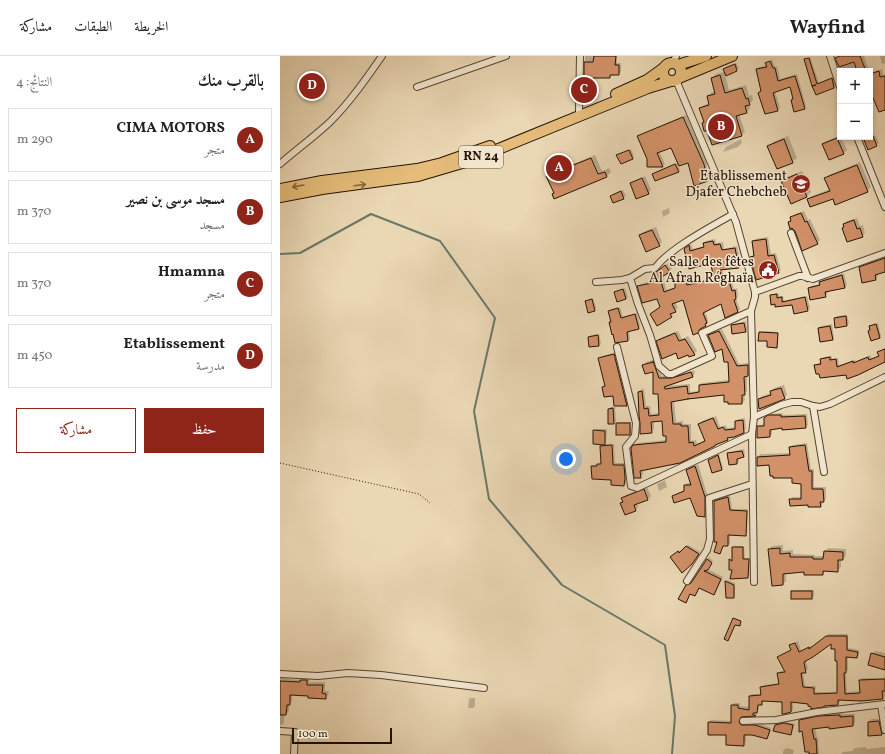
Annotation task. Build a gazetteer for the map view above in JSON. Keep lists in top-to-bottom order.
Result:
{
  "streets": {
    "highway": ["RN 24"]
  },
  "places": {
    "school or university": ["Etablissement Djafer Chebcheb"],
    "public building": ["Salle des fêtes Al Afrah Réghaïa"]
  },
  "scale_bar": "100 m",
  "page": {
    "header": "Wayfind",
    "nav": ["الخريطة", "الطبقات", "مشاركة"],
    "heading": ["بالقرب منك", "النتائج: 4"],
    "map_buttons": ["+", "−"],
    "pins": [
      "D",
      "C",
      "B",
      "A"
    ],
    "list": [
      {
        "mark": "A",
        "name": "CIMA MOTORS",
        "note": "متجر",
        "value": "290 m"
      },
      {
        "mark": "B",
        "name": "مسجد موسى بن نصير",
        "note": "مسجد",
        "value": "370 m"
      },
      {
        "mark": "C",
        "name": "Hmamna",
        "note": "متجر",
        "value": "370 m"
      },
      {
        "mark": "D",
        "name": "Etablissement",
        "note": "مدرسة",
        "value": "450 m"
      }
    ],
    "buttons": ["حفظ", "مشاركة"],
    "scale": "100 m"
  }
}
